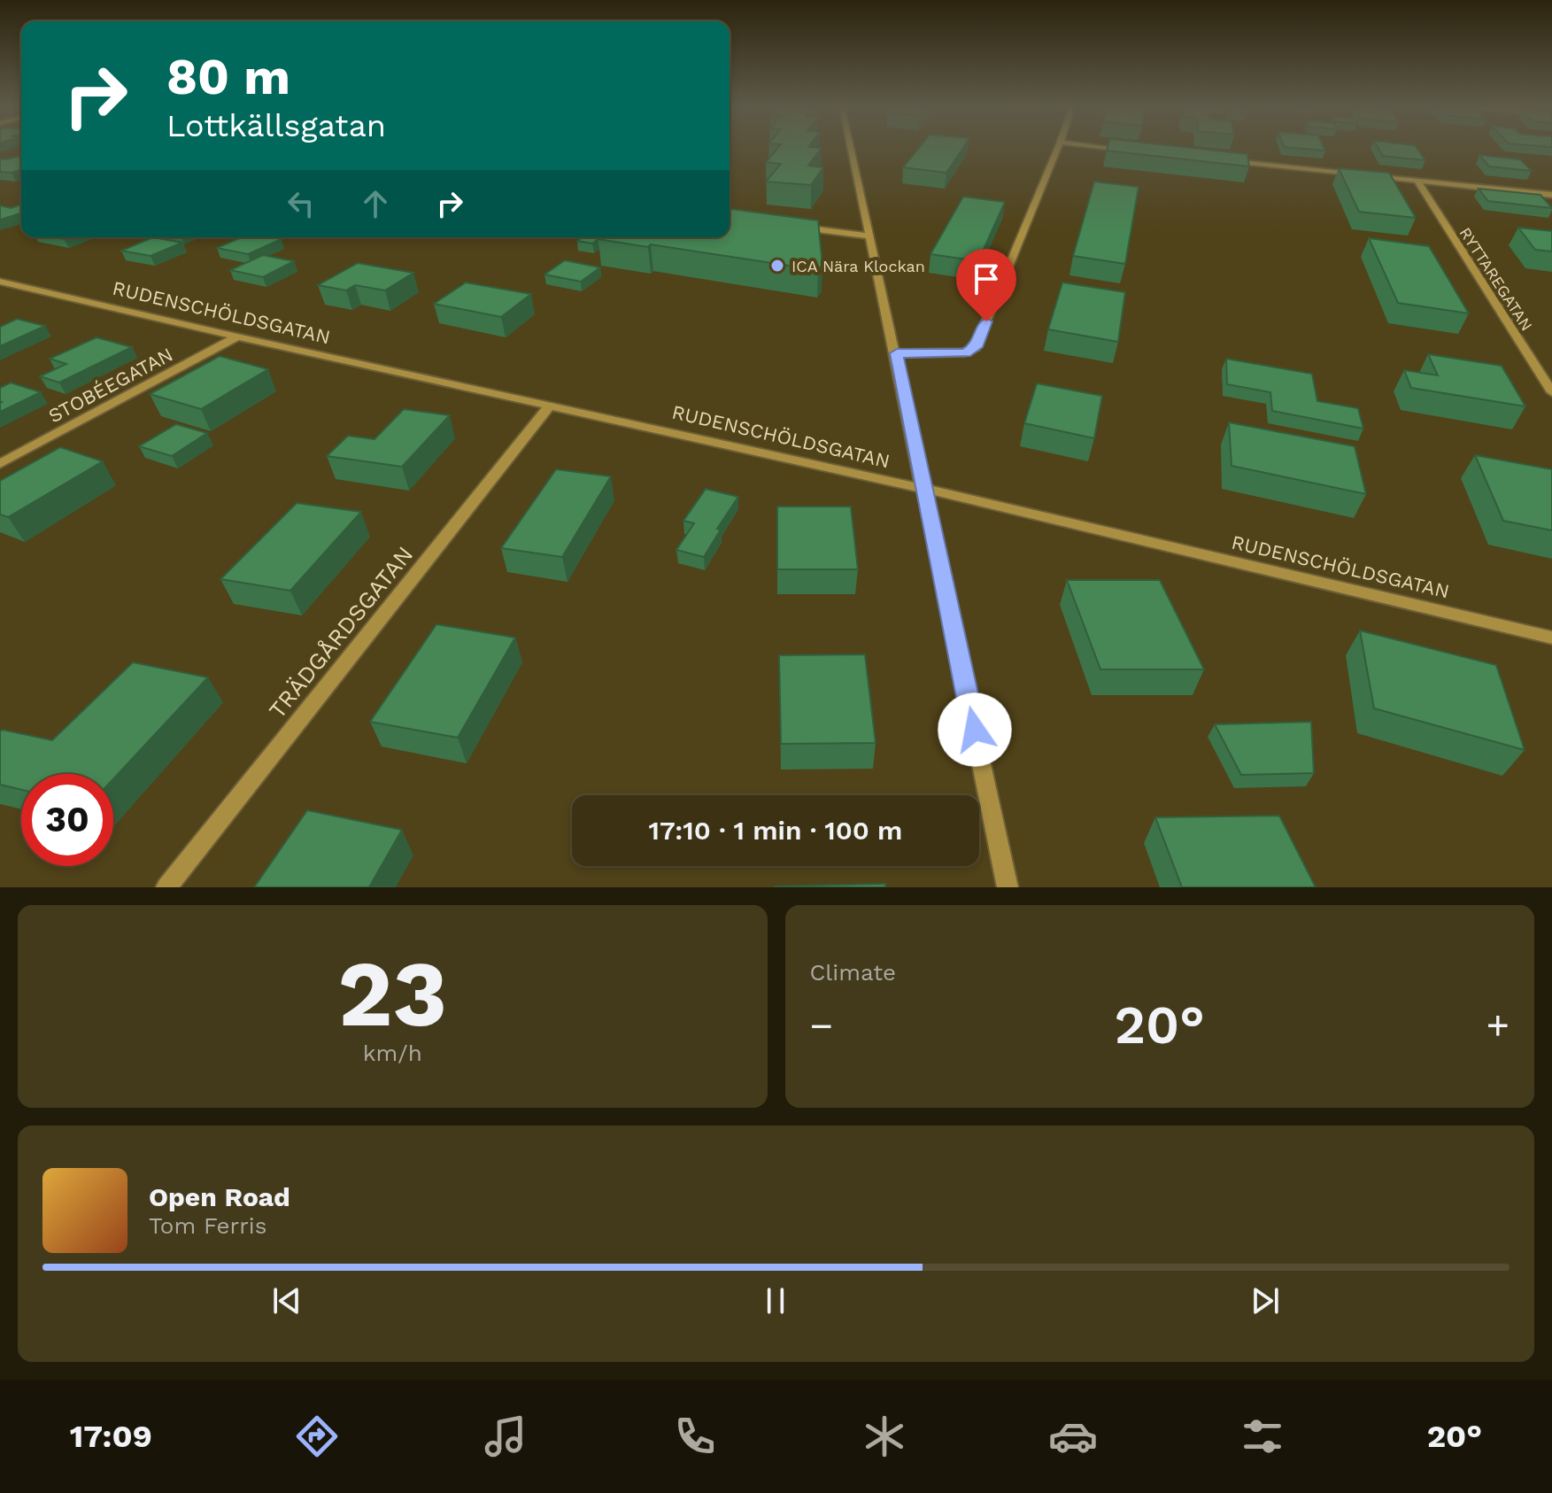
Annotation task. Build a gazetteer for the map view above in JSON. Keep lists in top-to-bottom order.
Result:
{
  "streets": {
    "street": [
      "RYTTAREGATAN",
      "RUDENSCHÖLDSGATAN",
      "STOBÉEGATAN",
      "TRÄDGÅRDSGATAN"
    ]
  },
  "crossings": [
    ["RUDENSCHÖLDSGATAN", "STOBÉEGATAN"],
    ["RUDENSCHÖLDSGATAN", "TRÄDGÅRDSGATAN"]
  ],
  "places": ["ICA Nära Klockan"],
  "page": {
    "turn": ["80 m", "Lottkällsgatan"],
    "limit": "30",
    "trip": "17:10 · 1 min · 100 m",
    "tile": [
      ["23", "km/h"],
      "Climate"
    ],
    "heat": ["−", "20°", "+"],
    "song": ["Open Road", "Tom Ferris"],
    "tabs": ["17:09", "20°"]
  }
}
